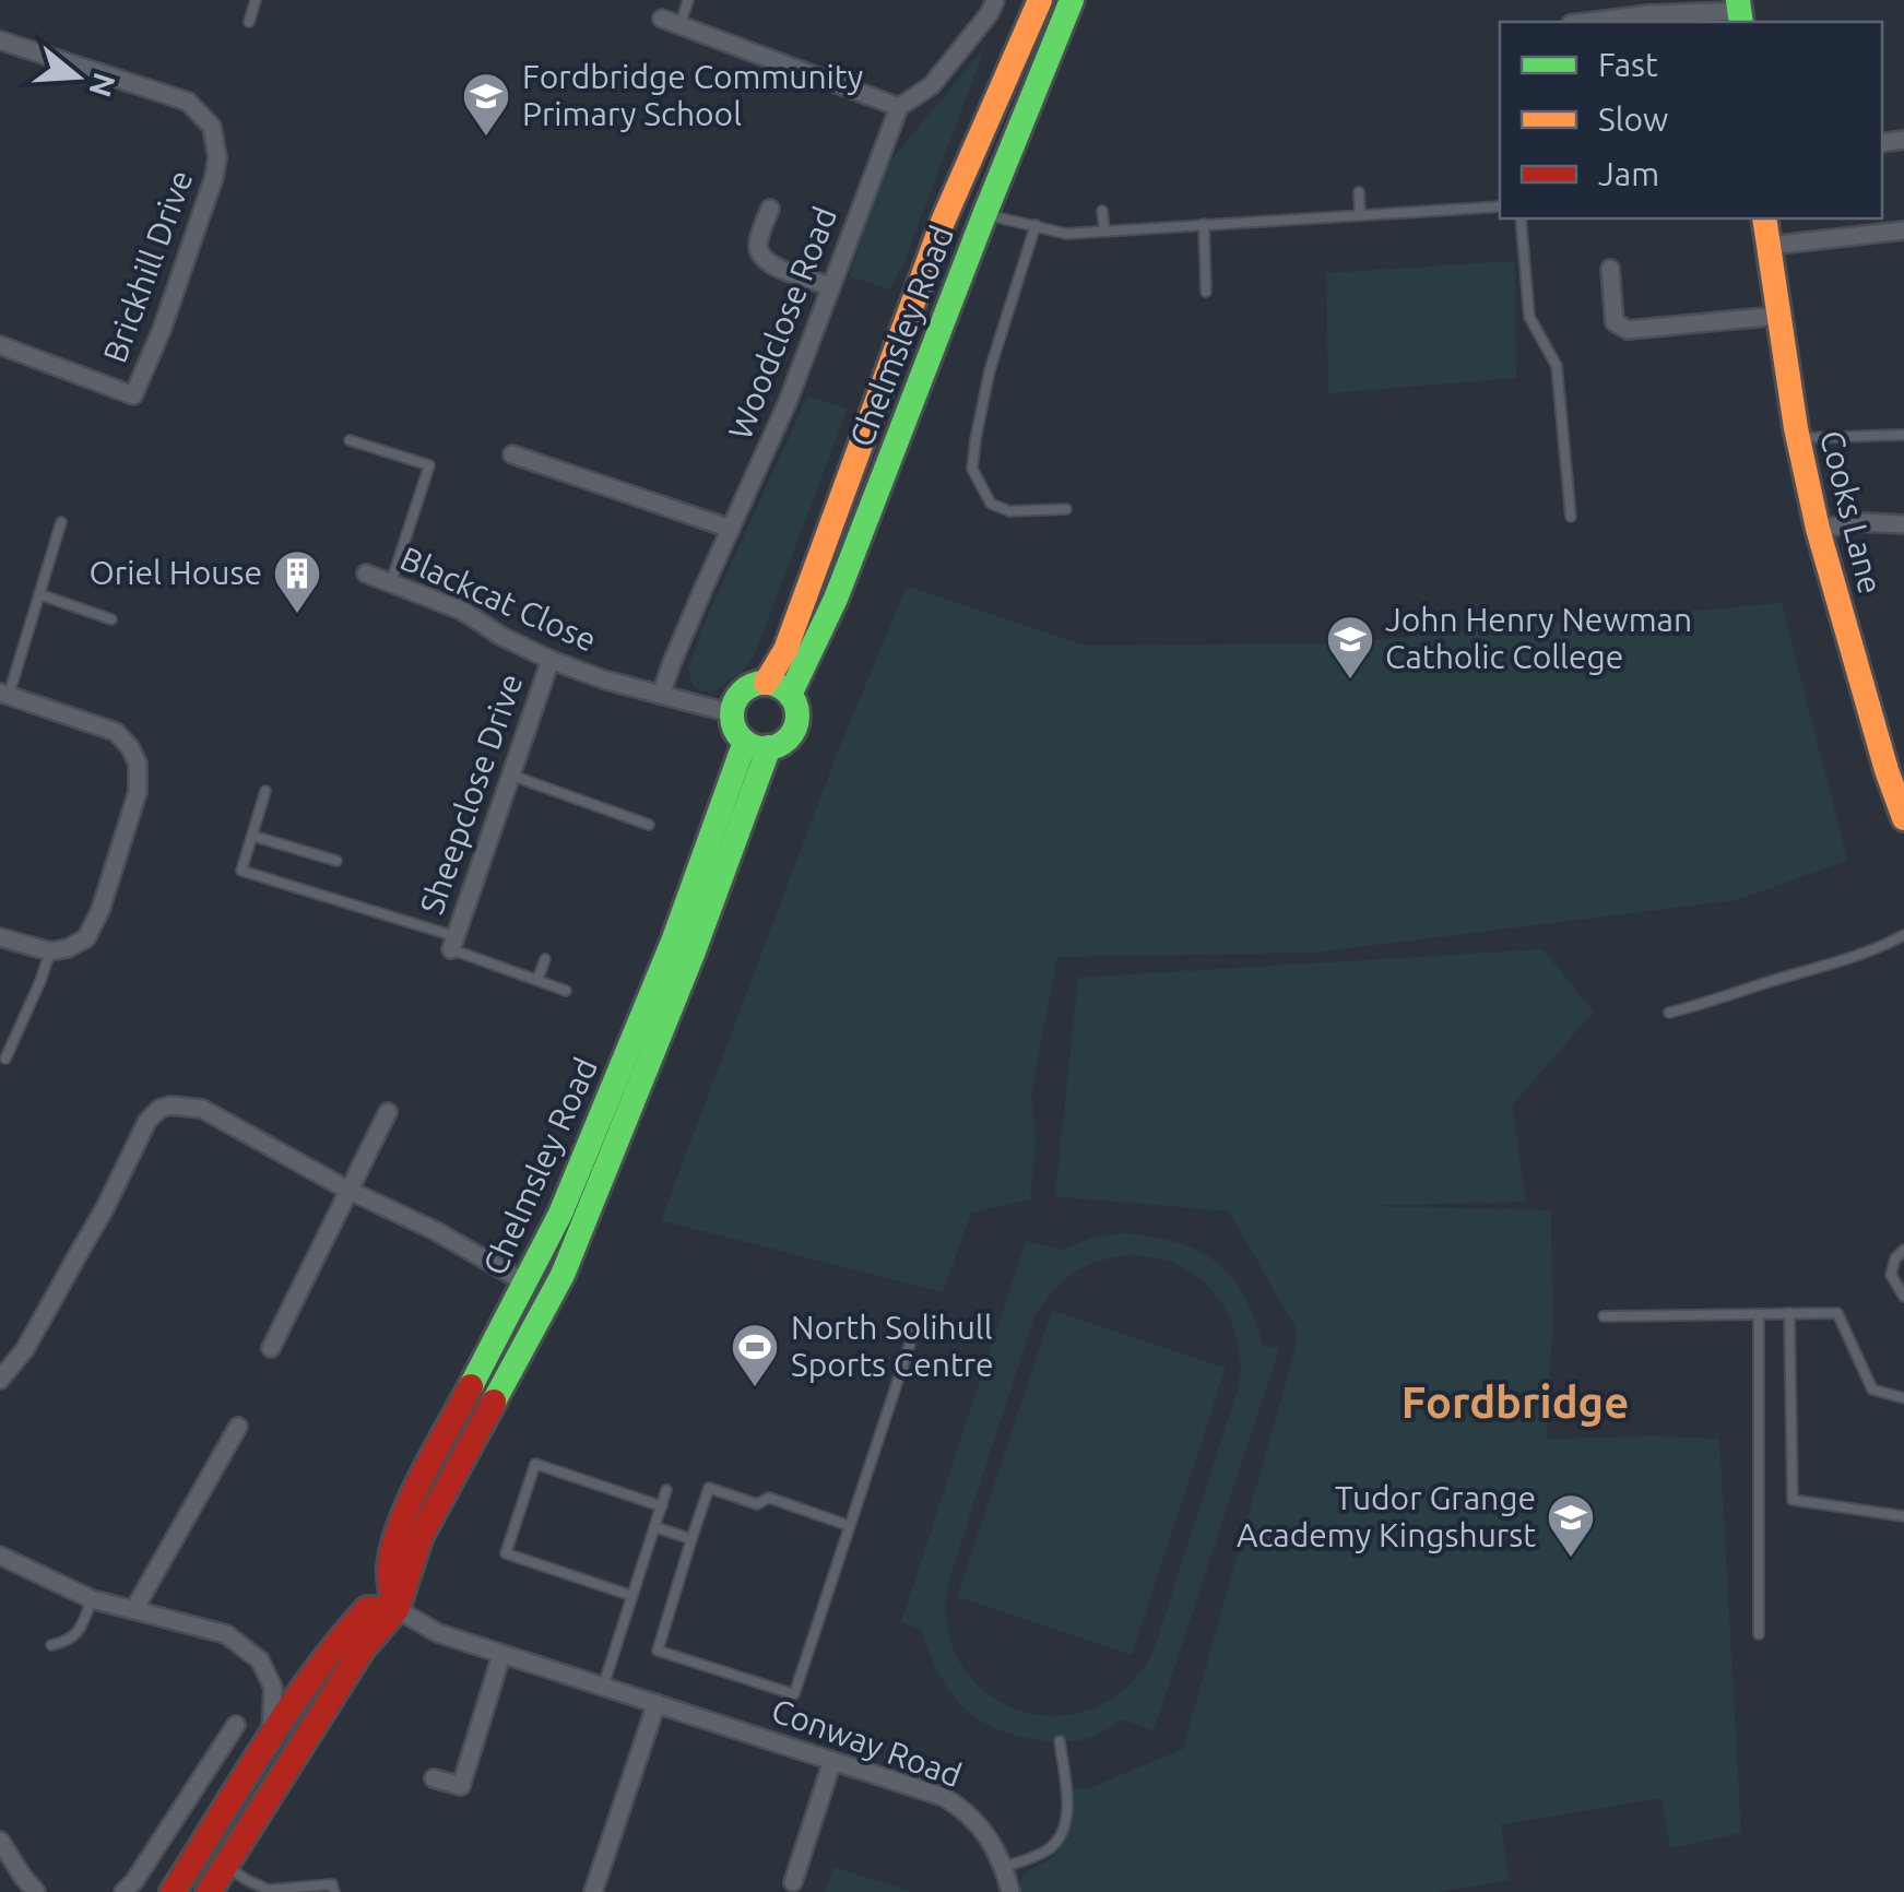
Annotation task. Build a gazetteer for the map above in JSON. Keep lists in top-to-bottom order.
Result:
{
  "streets": {
    "street": [
      "Brickhill Drive",
      "Woodclose Road",
      "Chelmsley Road",
      "Cooks Lane",
      "Blackcat Close",
      "Sheepclose Drive",
      "Conway Road"
    ]
  },
  "crossings": [
    ["Woodclose Road", "Blackcat Close"],
    ["Chelmsley Road", "Blackcat Close"],
    ["Chelmsley Road", "Conway Road"],
    ["Blackcat Close", "Sheepclose Drive"]
  ],
  "districts": ["Fordbridge"],
  "places": {
    "school or university": ["Fordbridge Community Primary School", "John Henry Newman Catholic College", "Tudor Grange Academy Kingshurst"],
    "building": ["Oriel House"],
    "sports": ["North Solihull Sports Centre"]
  },
  "legend": ["Fast", "Slow", "Jam"],
  "north": "right"
}
